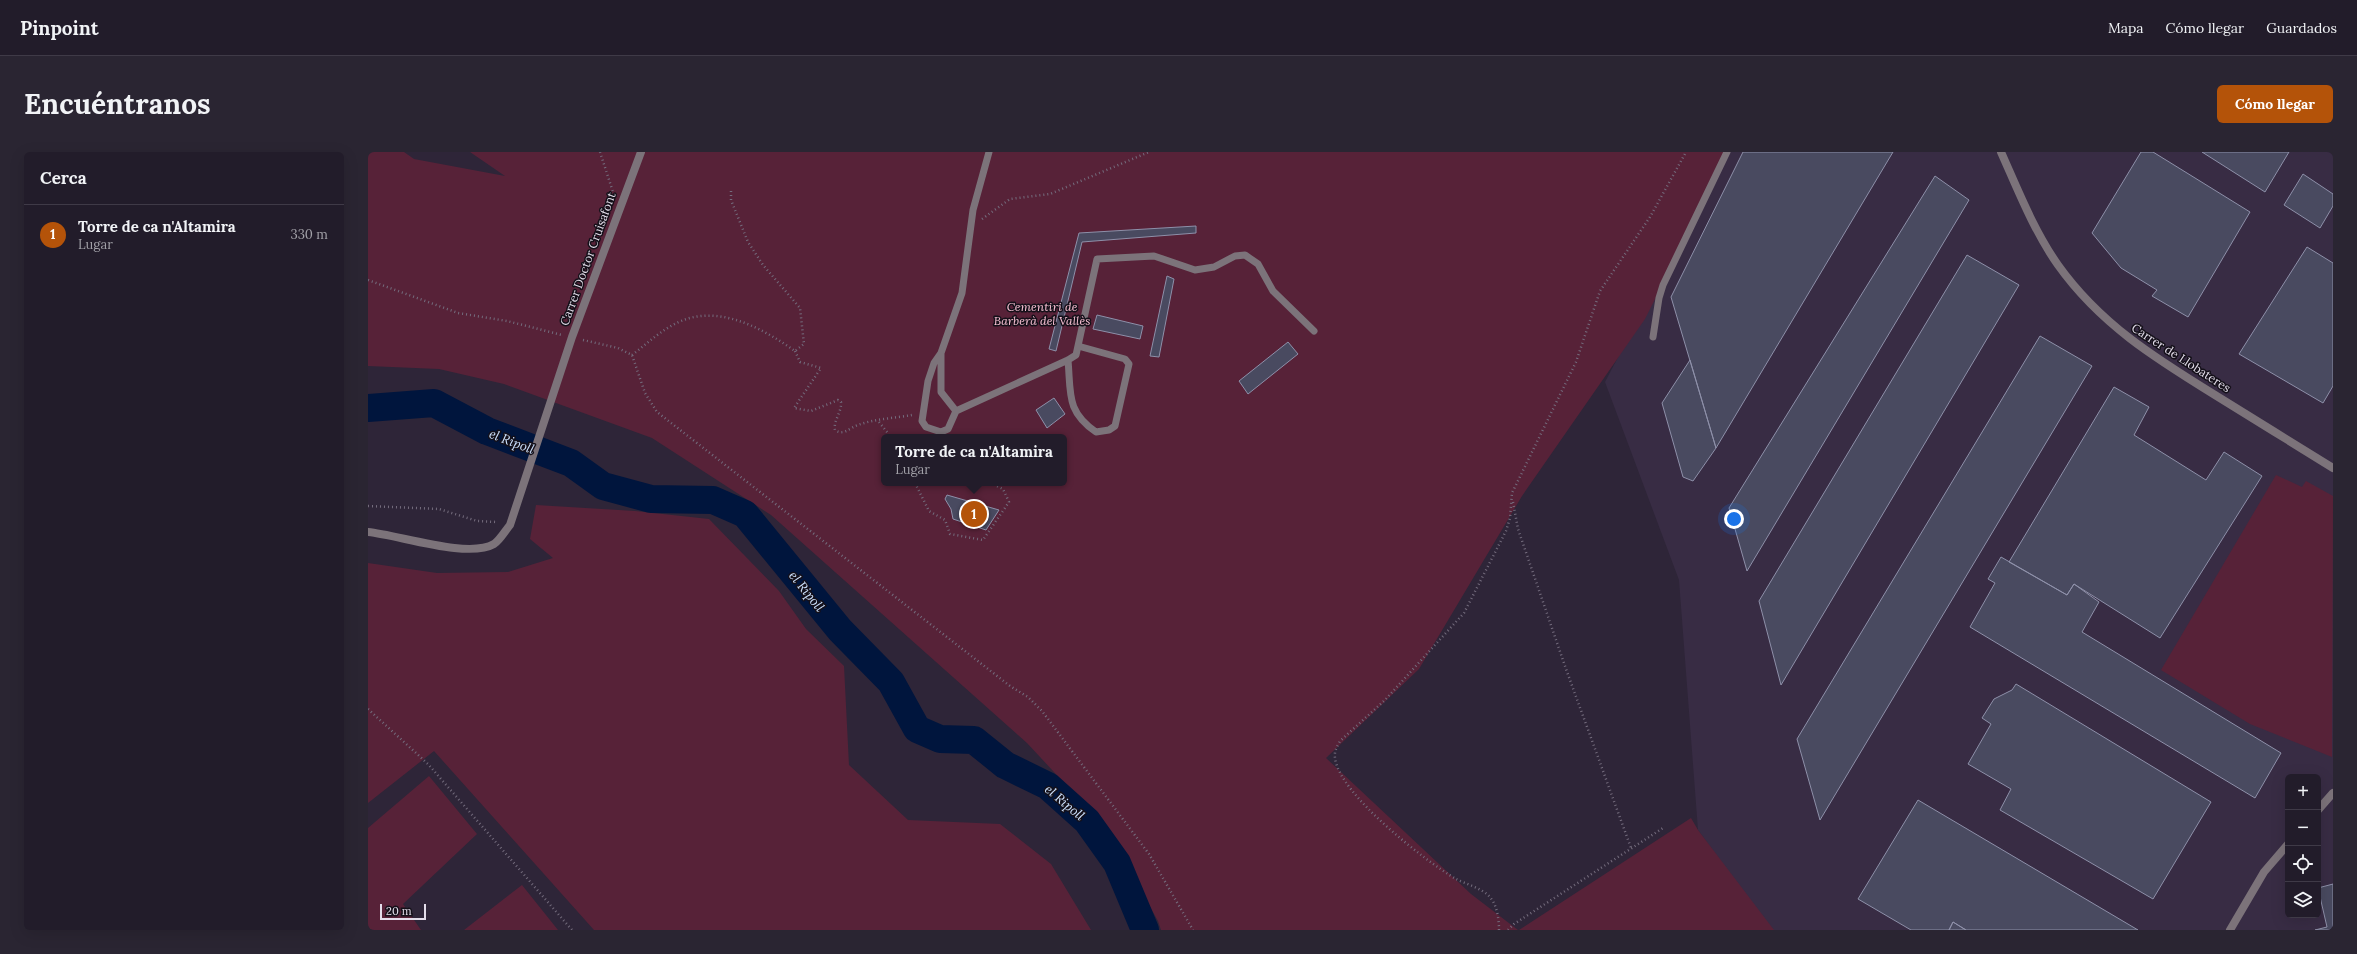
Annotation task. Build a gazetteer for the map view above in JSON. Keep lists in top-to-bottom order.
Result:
{
  "streets": {
    "street": ["Carrer Doctor Cruisafont", "Carrer de Llobateres"]
  },
  "water": ["el Ripoll"],
  "parks": ["Cementiri de Barberà del Vallès"],
  "scale_bar": "20 m",
  "page": {
    "header": "Pinpoint",
    "nav": ["Mapa", "Cómo llegar", "Guardados"],
    "buttons": "Cómo llegar",
    "title": "Encuéntranos",
    "heading": "Cerca",
    "list": [
      {
        "mark": "1",
        "name": "Torre de ca n'Altamira",
        "note": "Lugar",
        "value": "330 m"
      }
    ],
    "popup": ["Torre de ca n'Altamira", "Lugar"],
    "pins": "1",
    "map_buttons": ["+", "−"],
    "scale": "20 m"
  }
}
